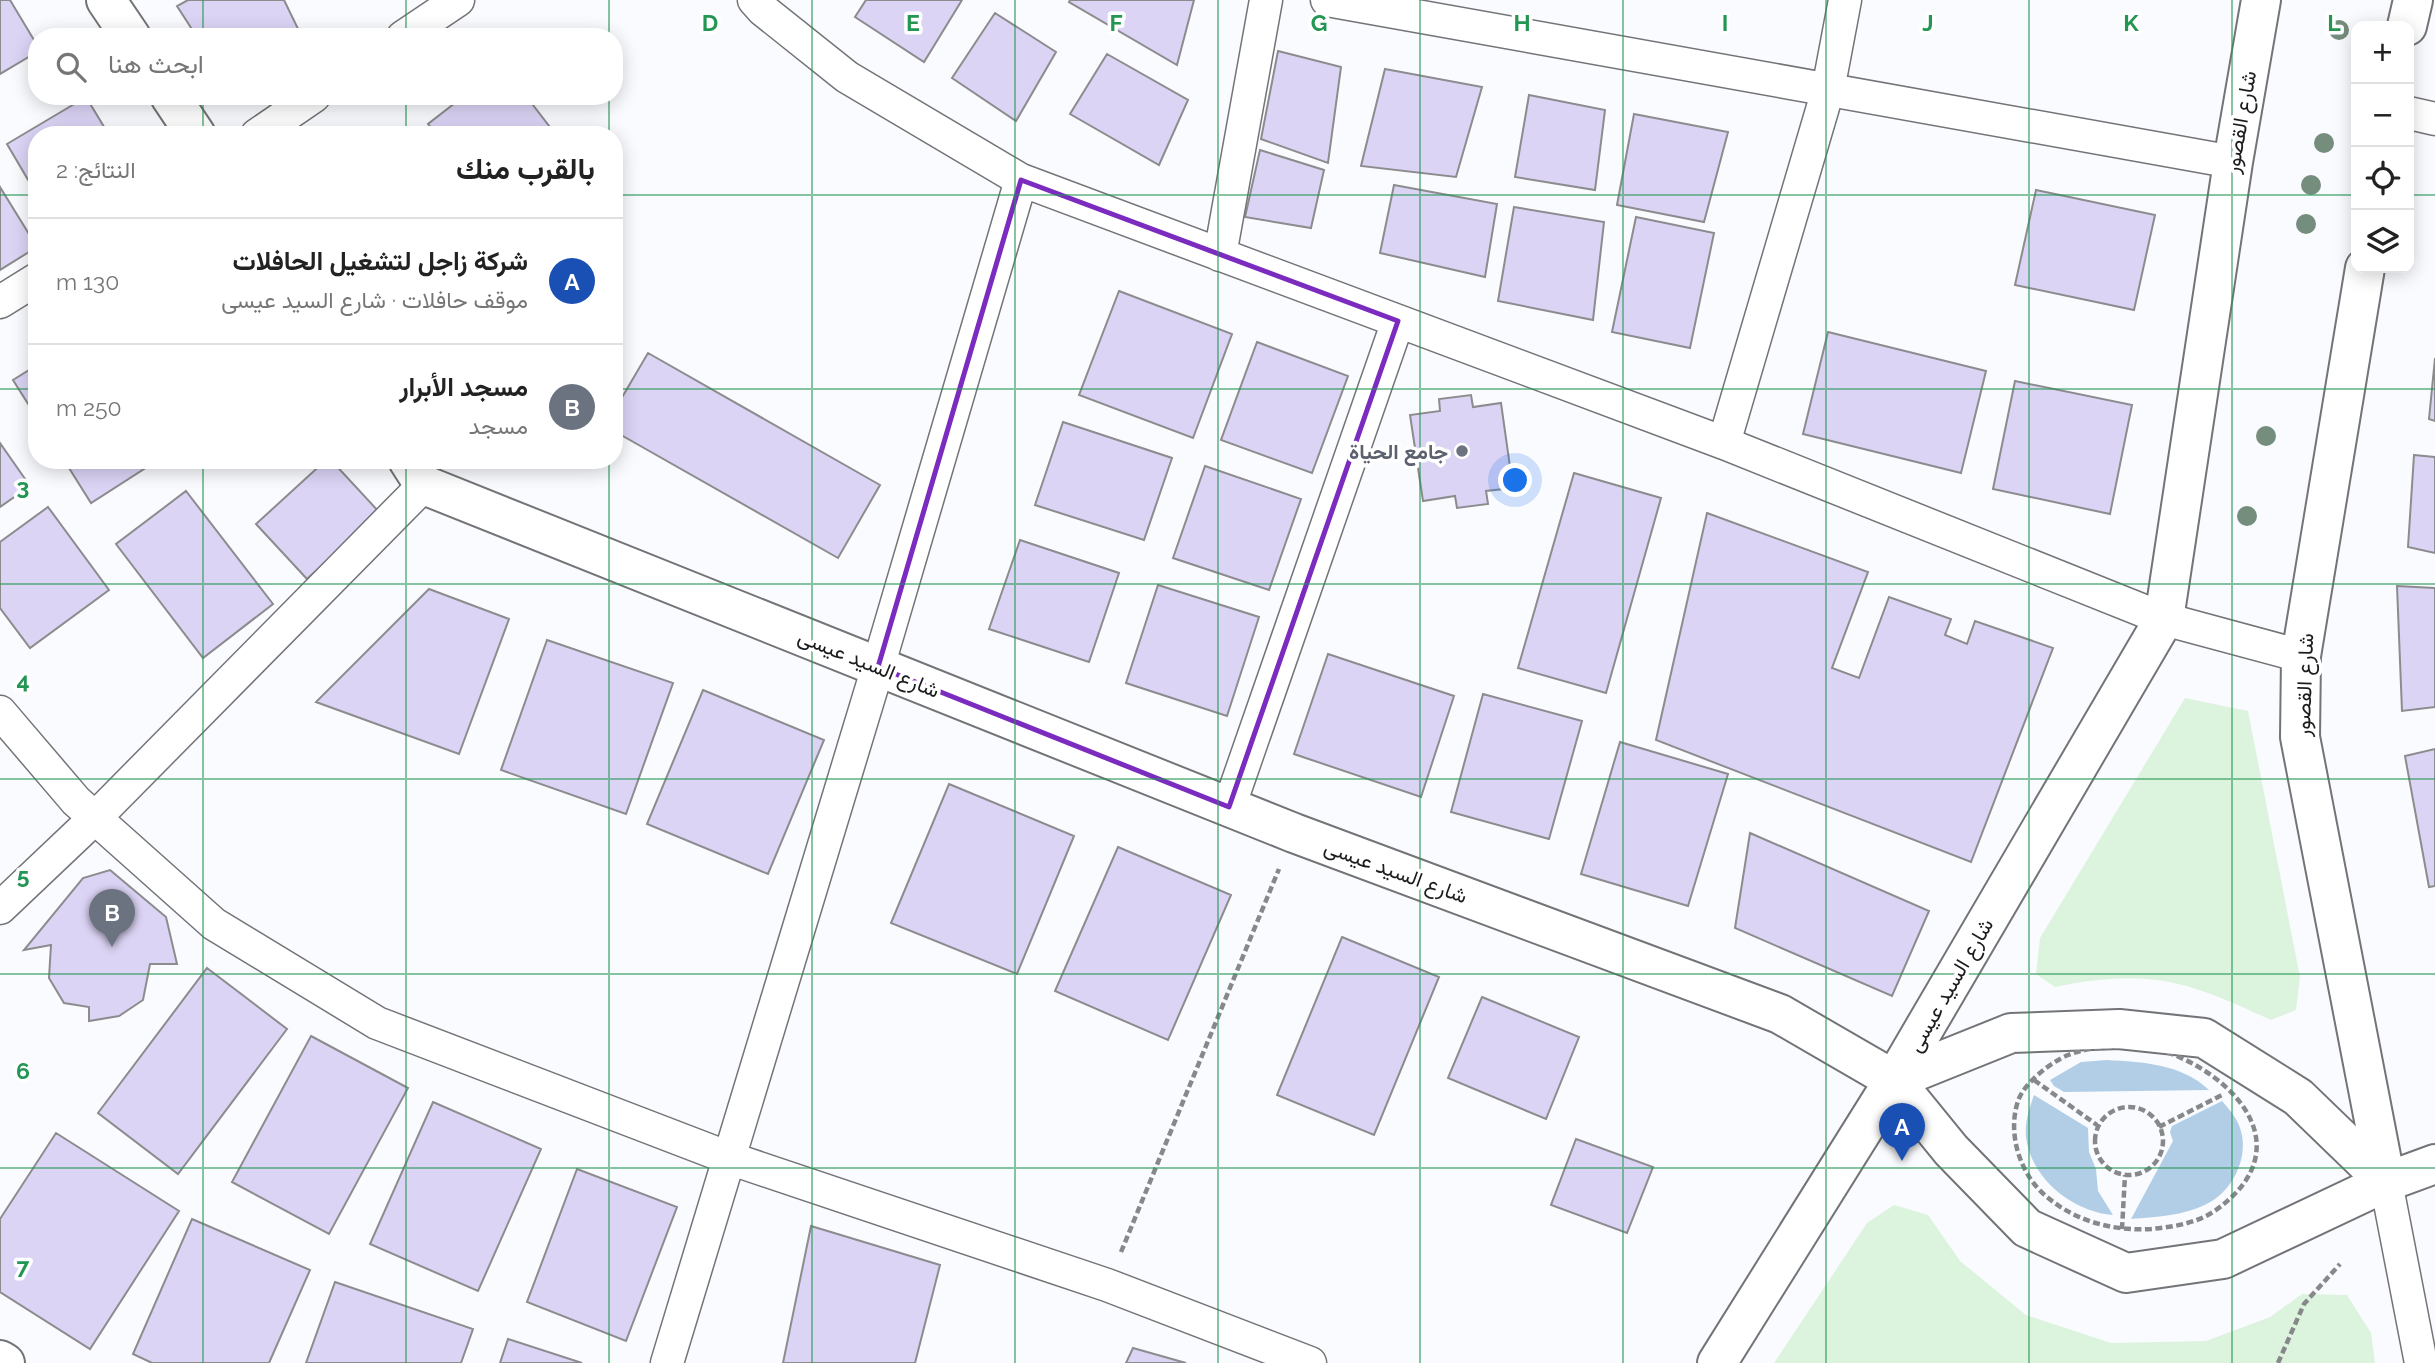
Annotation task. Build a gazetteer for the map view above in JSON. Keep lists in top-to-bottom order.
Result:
{
  "streets": {
    "street": ["شارع القصور", "شارع السيد عيسى"]
  },
  "crossings": [
    ["شارع القصور", "شارع السيد عيسى"]
  ],
  "places": ["جامع الحياة"],
  "page": {
    "map_buttons": ["+", "−"],
    "search": "ابحث هنا",
    "heading": ["بالقرب منك", "النتائج: 2"],
    "list": [
      {
        "mark": "A",
        "name": "شركة زاجل لتشغيل الحافلات",
        "note": "موقف حافلات · شارع السيد عيسى",
        "value": "130 m"
      },
      {
        "mark": "B",
        "name": "مسجد الأبرار",
        "note": "مسجد",
        "value": "250 m"
      }
    ],
    "pins": ["B", "A"]
  },
  "grid": {
    "columns": [
      "D",
      "E",
      "F",
      "G",
      "H",
      "I",
      "J",
      "K",
      "L"
    ],
    "rows": [
      "3",
      "4",
      "5",
      "6",
      "7"
    ]
  }
}
